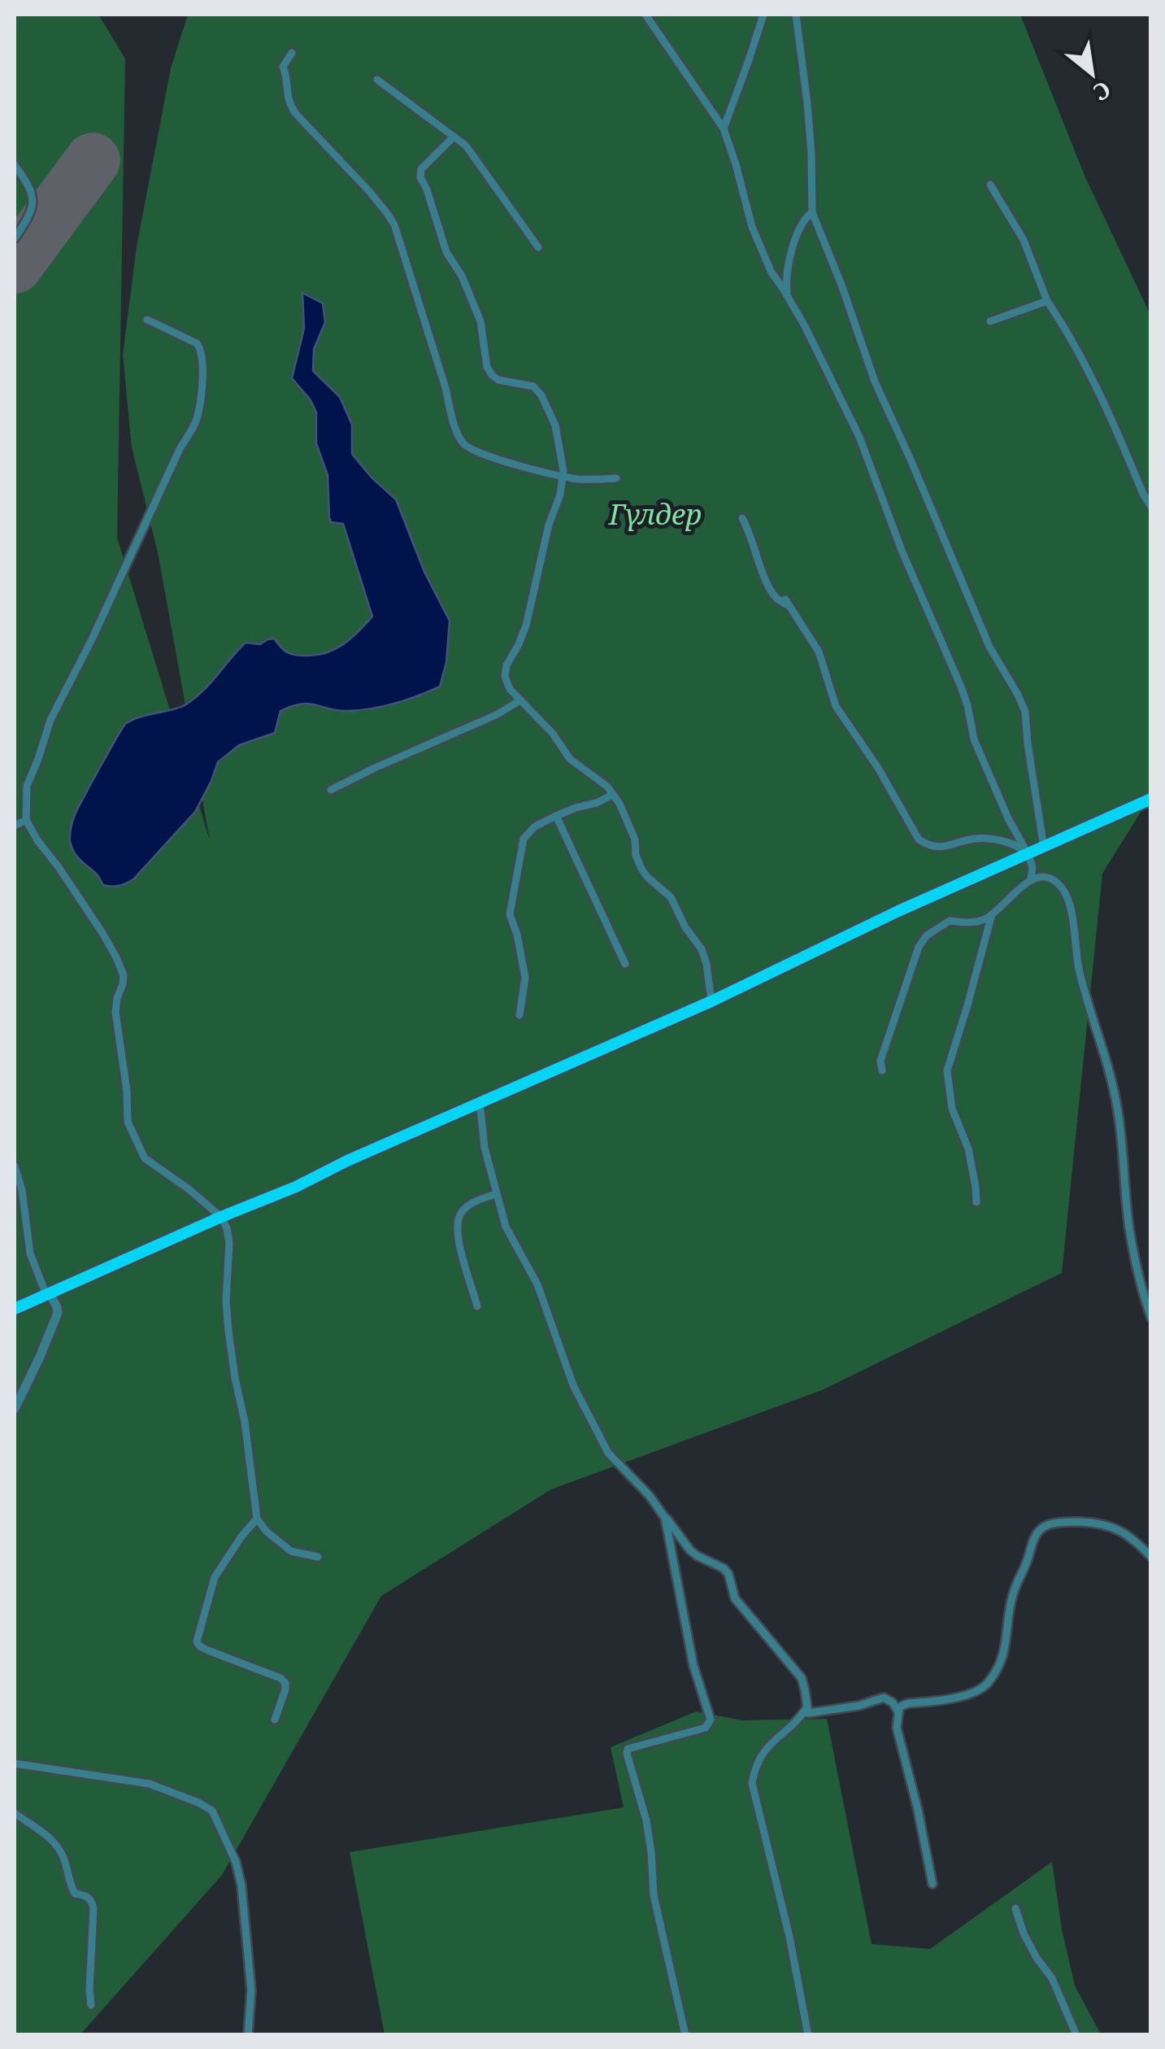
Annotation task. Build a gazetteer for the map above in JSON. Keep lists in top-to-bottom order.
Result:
{
  "parks": ["Гүлдер"],
  "north": "bottom right"
}
